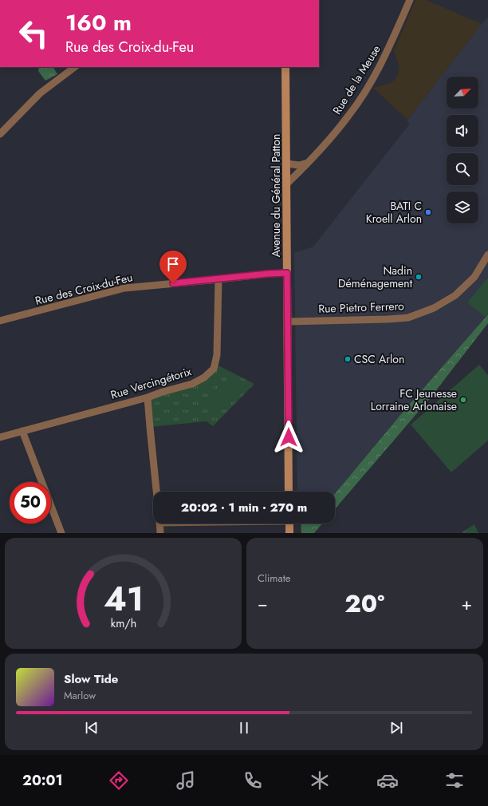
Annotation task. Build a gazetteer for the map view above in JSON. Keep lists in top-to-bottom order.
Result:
{
  "streets": {
    "main road": ["Avenue du Général Patton"],
    "street": [
      "Rue de la Meuse",
      "Rue des Croix-du-Feu",
      "Rue Pietro Ferrero",
      "Rue Vercingétorix"
    ]
  },
  "crossings": [
    ["Rue de la Meuse", "Avenue du Général Patton"],
    ["Avenue du Général Patton", "Rue des Croix-du-Feu"],
    ["Avenue du Général Patton", "Rue Pietro Ferrero"],
    ["Rue des Croix-du-Feu", "Rue Vercingétorix"]
  ],
  "places": [
    "BATI C Kroell Arlon",
    "Nadin Déménagement",
    "CSC Arlon",
    "FC Jeunesse Lorraine Arlonaise"
  ],
  "north": "top right",
  "page": {
    "turn": ["160 m", "Rue des Croix-du-Feu"],
    "limit": "50",
    "trip": "20:02 · 1 min · 270 m",
    "tile": "Climate",
    "heat": ["−", "20°", "+"],
    "song": ["Slow Tide", "Marlow"],
    "tabs": "20:01",
    "gauge": ["41", "km/h"]
  }
}
